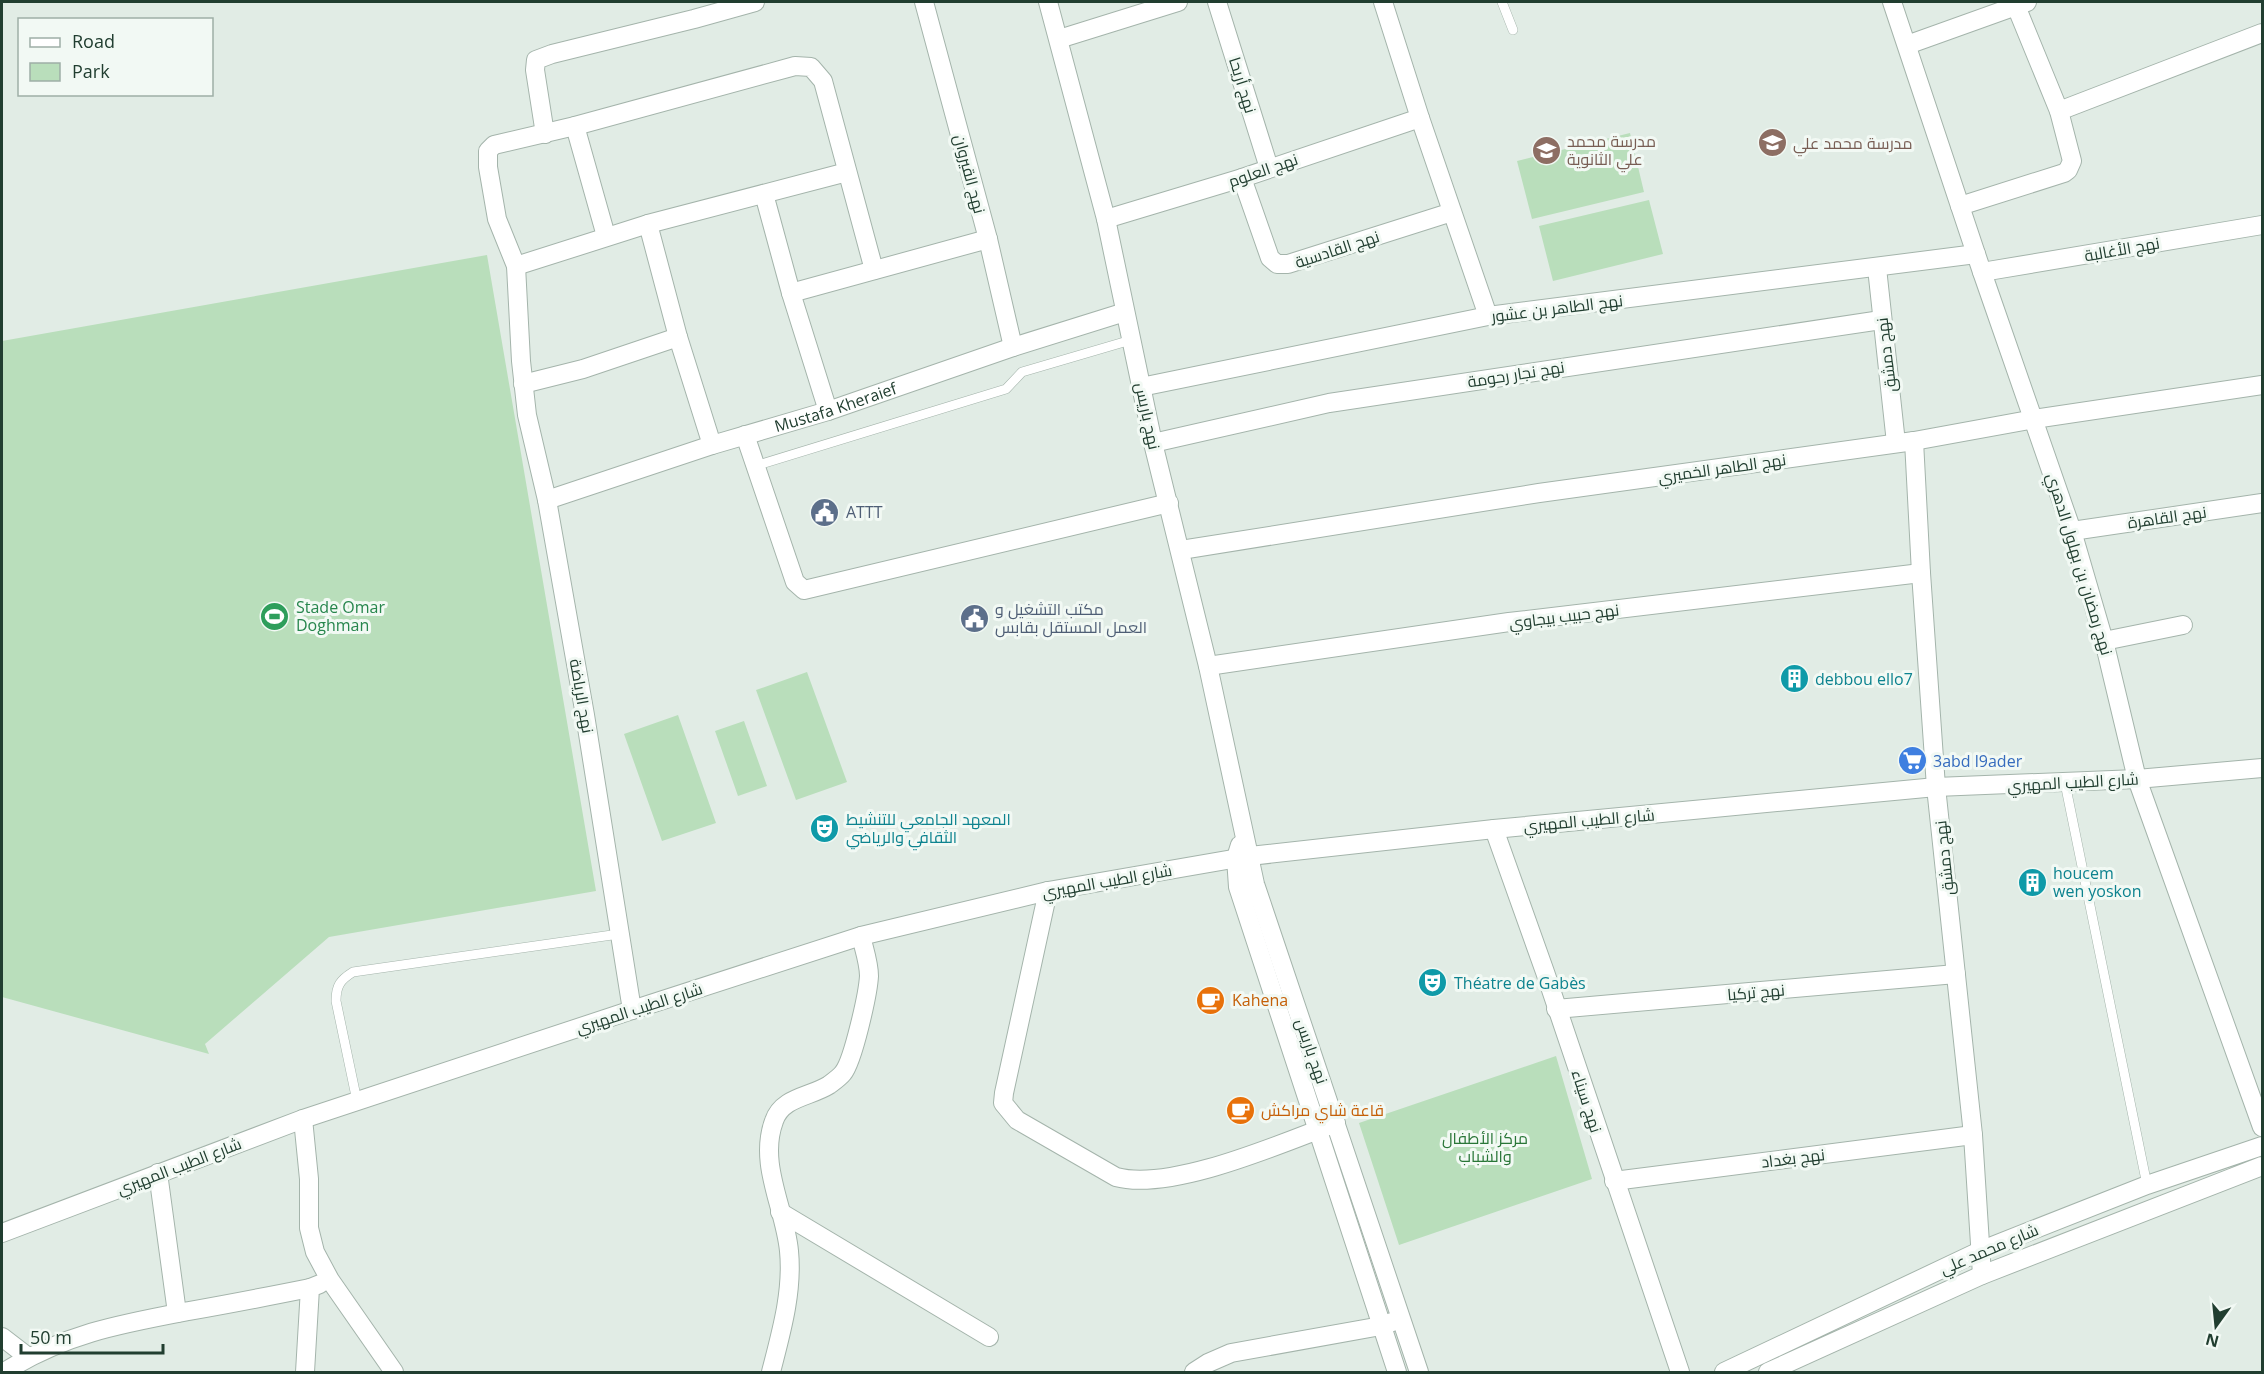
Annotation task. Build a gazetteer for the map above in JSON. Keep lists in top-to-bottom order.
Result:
{
  "streets": {
    "street": [
      "نهج أريحا",
      "نهج العلوم",
      "نهج القيروان",
      "نهج القادسية",
      "نهج الأغالبة",
      "نهج الطاهر بن عشور",
      "نهج دمشق",
      "نهج نجار رحومة",
      "Mustafa Kheraief",
      "نهج باريس",
      "نهج الطاهر الخميري",
      "نهج القاهرة",
      "نهج رمضان بن بهلول الدهري",
      "نهج حبيب بيجاوي",
      "نهج الرياضة",
      "شارع الطيب المهيري",
      "نهج تركيا",
      "نهج سيناء",
      "نهج بغداد",
      "شارع محمد علي"
    ]
  },
  "crossings": [
    ["نهج أريحا", "نهج العلوم"],
    ["نهج العلوم", "نهج القادسية"],
    ["نهج العلوم", "نهج باريس"],
    ["نهج القيروان", "Mustafa Kheraief"],
    ["نهج الأغالبة", "نهج رمضان بن بهلول الدهري"],
    ["نهج الطاهر بن عشور", "نهج دمشق"],
    ["نهج الطاهر بن عشور", "نهج باريس"],
    ["نهج الطاهر بن عشور", "نهج رمضان بن بهلول الدهري"],
    ["نهج دمشق", "نهج نجار رحومة"],
    ["نهج دمشق", "نهج الطاهر الخميري"],
    ["نهج دمشق", "نهج حبيب بيجاوي"],
    ["نهج دمشق", "شارع الطيب المهيري"],
    ["نهج دمشق", "نهج تركيا"],
    ["نهج دمشق", "نهج بغداد"],
    ["نهج دمشق", "شارع محمد علي"],
    ["نهج نجار رحومة", "نهج باريس"],
    ["Mustafa Kheraief", "نهج باريس"],
    ["Mustafa Kheraief", "نهج الرياضة"],
    ["نهج باريس", "نهج الطاهر الخميري"],
    ["نهج باريس", "نهج حبيب بيجاوي"],
    ["نهج باريس", "شارع الطيب المهيري"],
    ["نهج الطاهر الخميري", "نهج رمضان بن بهلول الدهري"],
    ["نهج القاهرة", "نهج رمضان بن بهلول الدهري"],
    ["نهج رمضان بن بهلول الدهري", "شارع الطيب المهيري"],
    ["نهج الرياضة", "شارع الطيب المهيري"],
    ["شارع الطيب المهيري", "نهج سيناء"],
    ["نهج تركيا", "نهج سيناء"],
    ["نهج سيناء", "نهج بغداد"]
  ],
  "parks": ["مركز الأطفال والشباب"],
  "places": {
    "school or university": ["مدرسة محمد علي", "مدرسة محمد علي الثانوية"],
    "public building": ["ATTT", "مكتب التشغيل و العمل المستقل بقابس"],
    "sports": ["Stade Omar Doghman"],
    "building": ["debbou ello7", "houcem wen yoskon"],
    "supermarket": ["3abd l9ader"],
    "theatre": ["المعهد الجامعي للتنشيط الثقافي والرياضي", "Théatre de Gabès"],
    "cafe": ["Kahena", "قاعة شاي مراكش"]
  },
  "legend": ["Road", "Park"],
  "scale_bar": "50 m",
  "north": "bottom"
}
